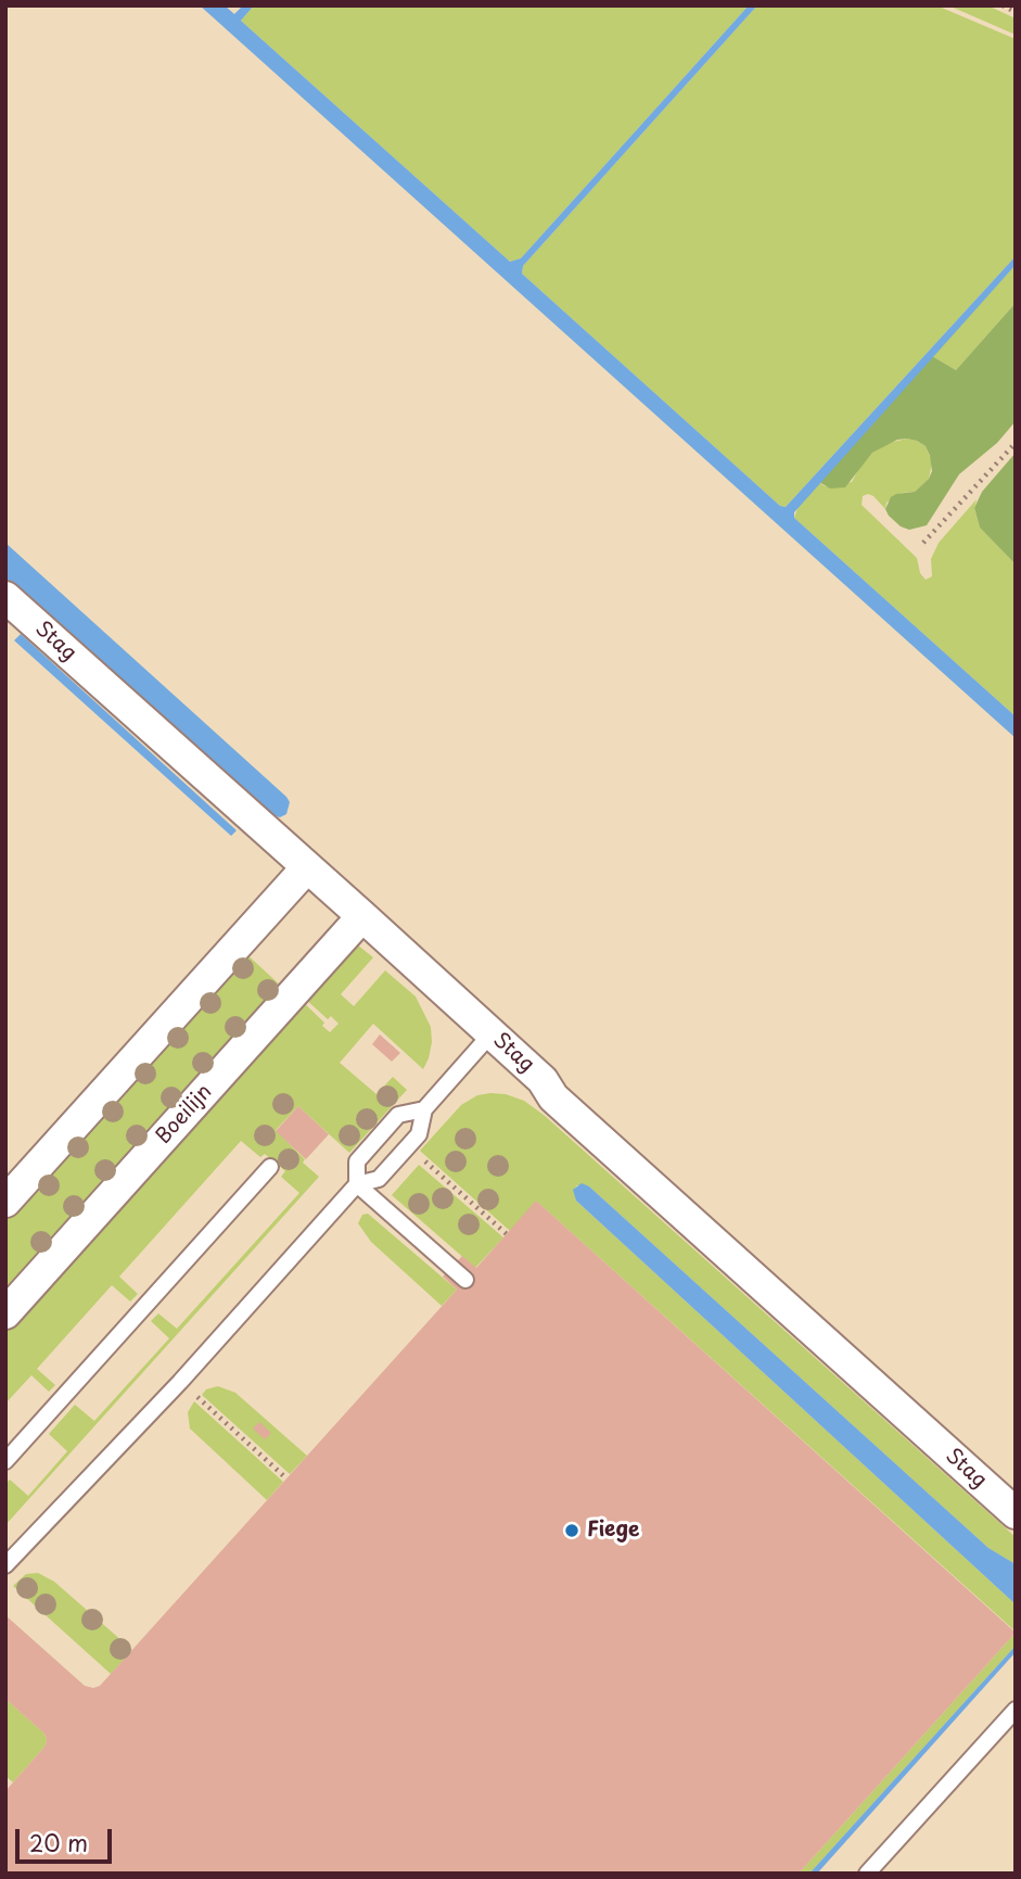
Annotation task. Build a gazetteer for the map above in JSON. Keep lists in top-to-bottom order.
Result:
{
  "streets": {
    "street": ["Stag", "Boeilijn"]
  },
  "crossings": [
    ["Stag", "Boeilijn"]
  ],
  "places": ["Fiege"],
  "scale_bar": "20 m"
}
